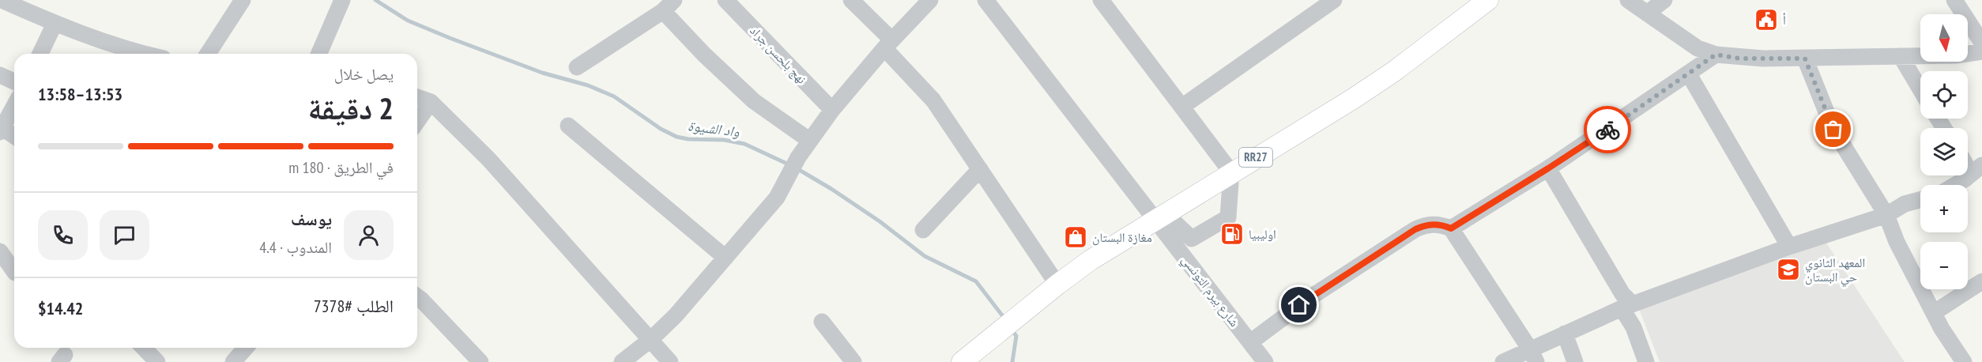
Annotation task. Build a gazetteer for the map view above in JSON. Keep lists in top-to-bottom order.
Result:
{
  "streets": {
    "main road": ["RR27"],
    "street": ["نهج بلحسن جراد", "شارع بيرم التونسي"]
  },
  "crossings": [
    ["RR27", "شارع بيرم التونسي"]
  ],
  "water": ["واد الشيوة"],
  "places": {
    "public building": ["أ"],
    "fuel station": ["اوليبيا"],
    "shop": ["مغازة البستان"],
    "school or university": ["المعهد الثانوي حي البستان"]
  },
  "north": "bottom",
  "page": {
    "map_buttons": ["+", "−"],
    "heading": ["2 دقيقة", "يصل خلال", "13:53–13:58"],
    "panel": [
      "يوسف",
      "المندوب · 4.4",
      "الطلب #7378",
      "$14.42"
    ],
    "bar": "في الطريق · 180 m"
  }
}
